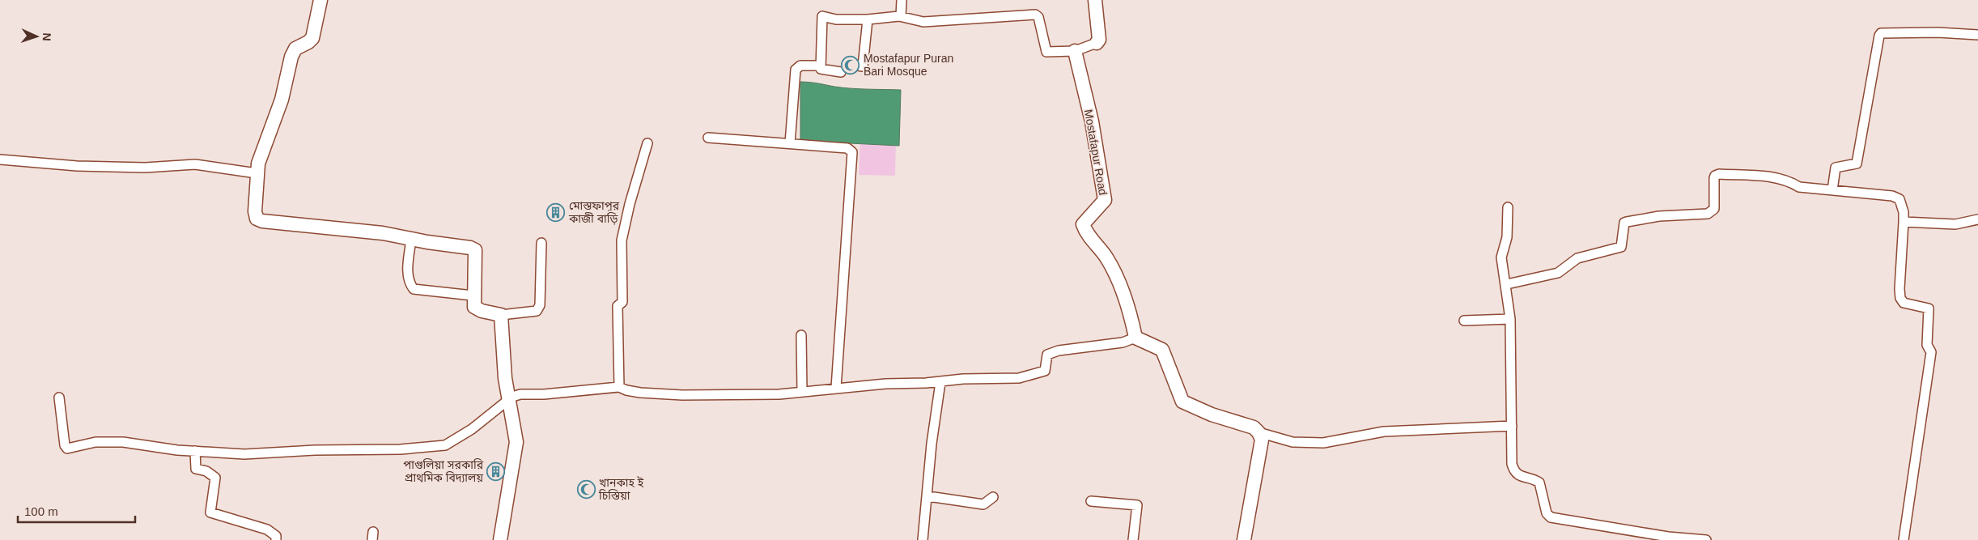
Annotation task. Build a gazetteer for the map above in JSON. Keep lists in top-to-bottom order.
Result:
{
  "streets": {
    "street": ["Mostafapur Road"]
  },
  "places": {
    "mosque": ["Mostafapur Puran Bari Mosque", "খানকাহ ই চিস্তিয়া"],
    "building": ["মোস্তফাপুর কাজী বাড়ি", "পাগুলিয়া সরকারি প্রাথমিক বিদ্যালয়"]
  },
  "scale_bar": "100 m",
  "north": "right"
}
